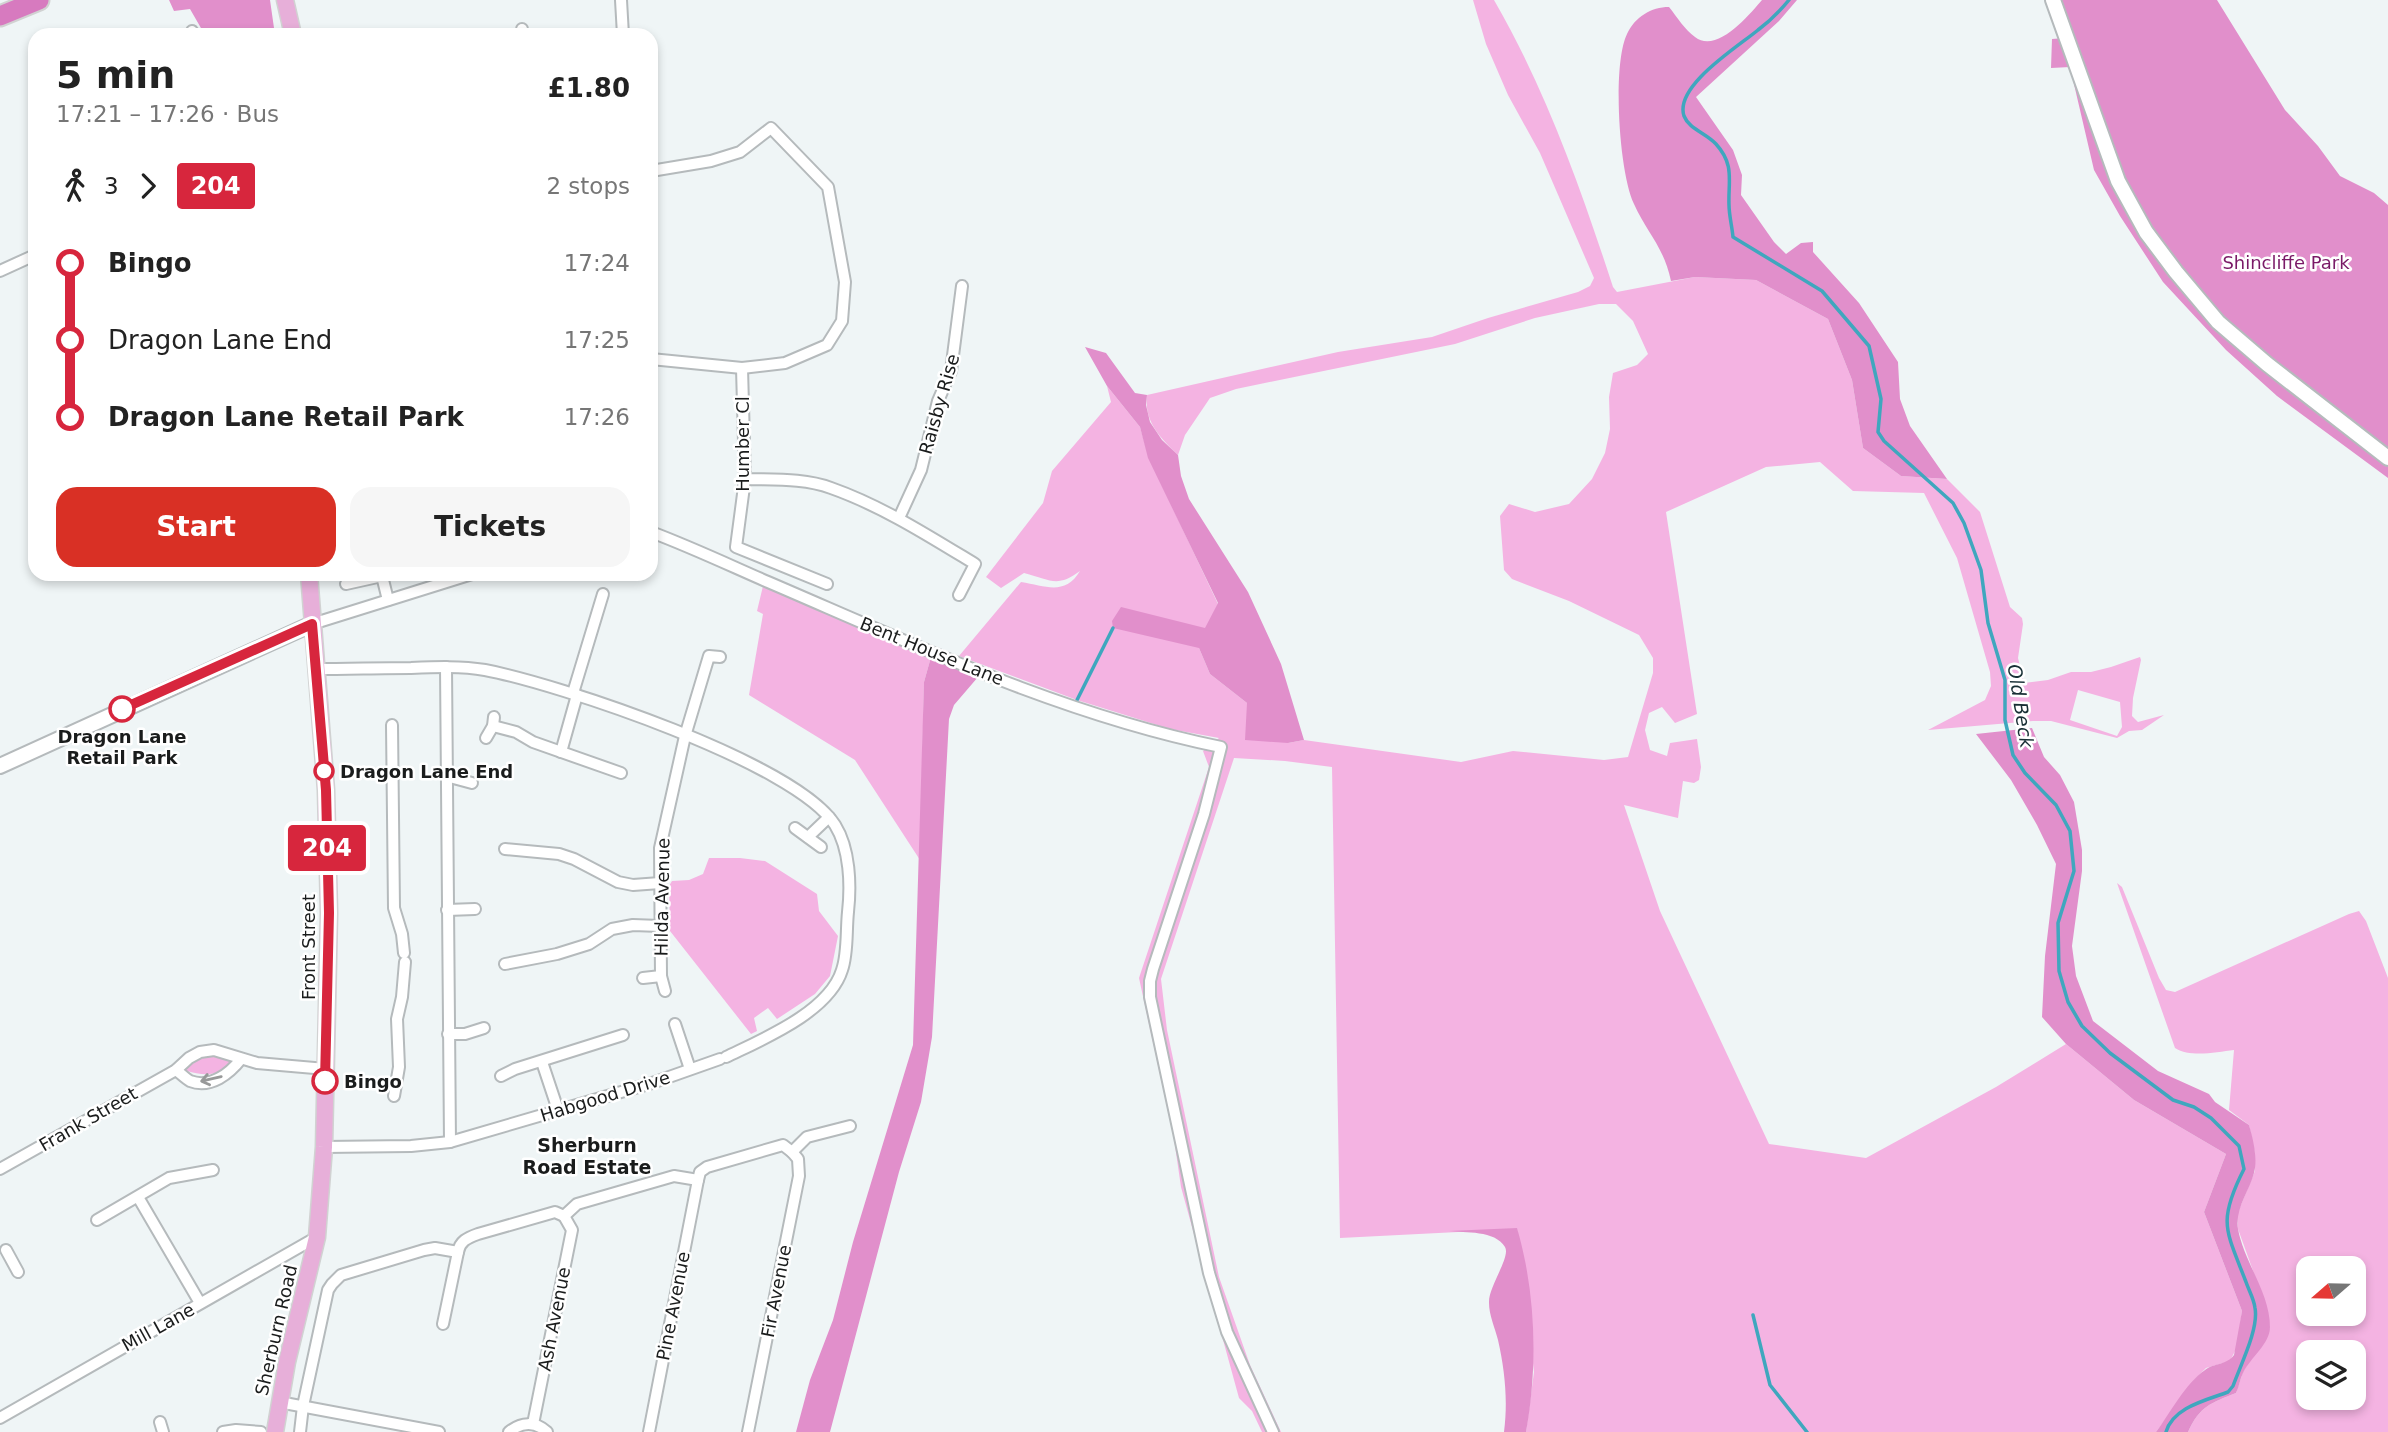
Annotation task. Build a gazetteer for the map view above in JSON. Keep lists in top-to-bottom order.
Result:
{
  "streets": {
    "main road": ["Front Street", "Sherburn Road"],
    "street": [
      "Raisby Rise",
      "Humber Cl",
      "Bent House Lane",
      "Hilda Avenue",
      "Habgood Drive",
      "Frank Street",
      "Fir Avenue",
      "Pine Avenue",
      "Ash Avenue",
      "Mill Lane"
    ]
  },
  "crossings": [
    ["Front Street", "Habgood Drive"],
    ["Front Street", "Frank Street"],
    ["Front Street", "Mill Lane"],
    ["Front Street", "Sherburn Road"],
    ["Mill Lane", "Sherburn Road"]
  ],
  "districts": ["Sherburn Road Estate"],
  "water": ["Old Beck"],
  "parks": ["Shincliffe Park"],
  "places": ["Dragon Lane Retail Park", "Dragon Lane End", "Bingo"],
  "lines": ["bus line 204"],
  "north": "left",
  "page": {
    "on_map": "204",
    "heading": ["5 min", "17:21 – 17:26 · Bus", "£1.80"],
    "legs": ["3", "204", "2 stops"],
    "list": [
      {
        "name": "Bingo",
        "value": "17:24"
      },
      {
        "name": "Dragon Lane End",
        "value": "17:25"
      },
      {
        "name": "Dragon Lane Retail Park",
        "value": "17:26"
      }
    ],
    "buttons": ["Start", "Tickets"]
  }
}
